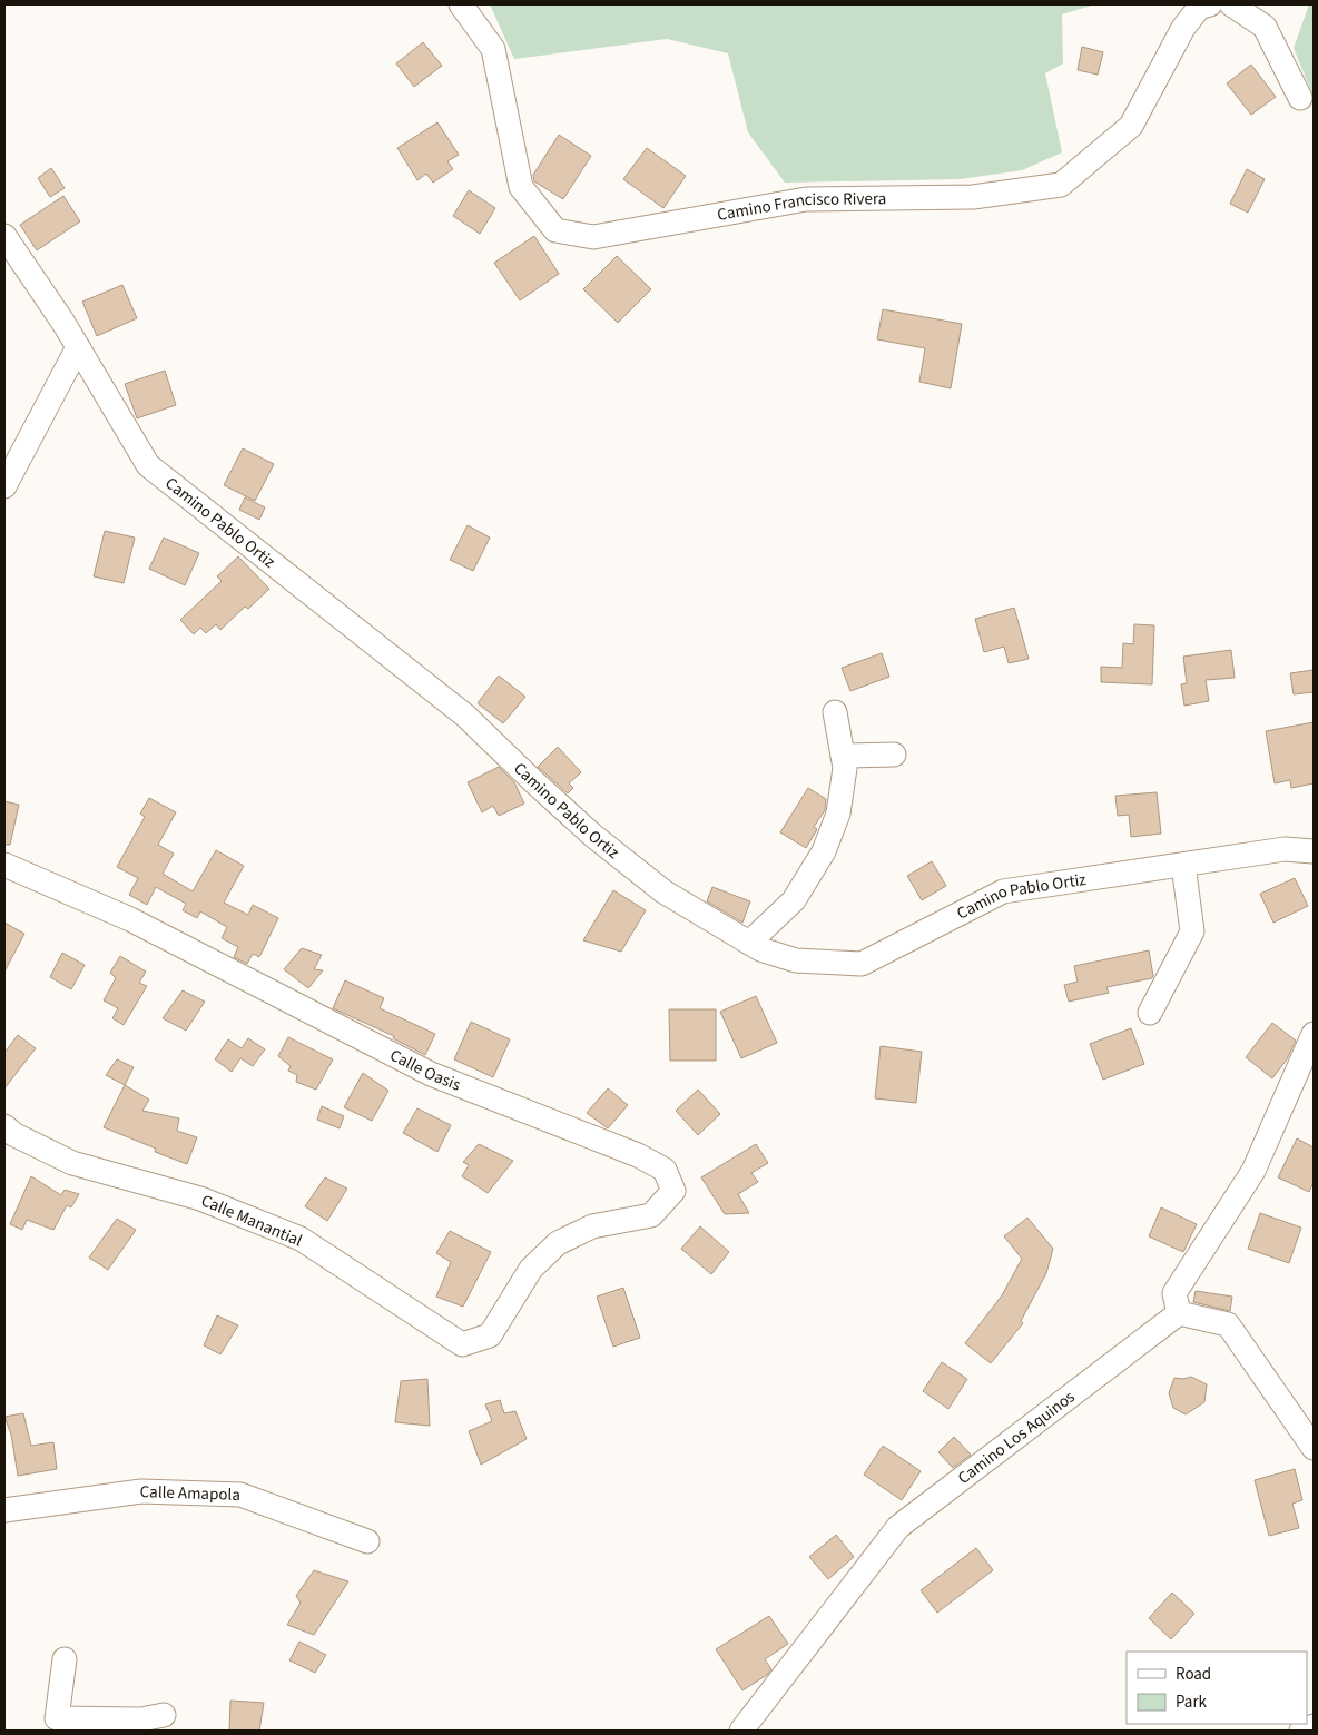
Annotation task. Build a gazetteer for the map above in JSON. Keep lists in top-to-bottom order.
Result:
{
  "streets": {
    "street": [
      "Camino Francisco Rivera",
      "Camino Pablo Ortiz",
      "Calle Oasis",
      "Calle Manantial",
      "Camino Los Aquinos",
      "Calle Amapola"
    ]
  },
  "crossings": [
    ["Calle Oasis", "Calle Manantial"]
  ],
  "legend": ["Road", "Park"]
}
